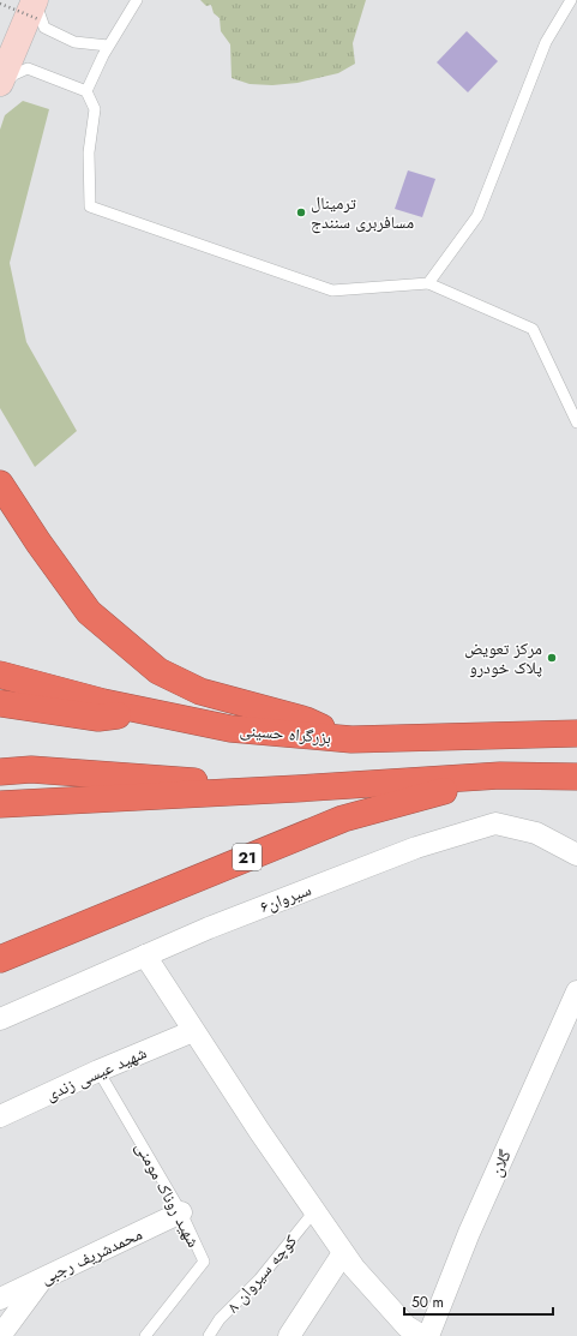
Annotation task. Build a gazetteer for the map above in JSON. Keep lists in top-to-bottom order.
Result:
{
  "streets": {
    "highway": ["بزرگراه حسینی", "21"],
    "street": [
      "سیروان۶",
      "شهید عیسی زندی",
      "گلان",
      "محمدشریف رجبی"
    ],
    "lane": ["شهید روناک مومنی", "کوچه سیروان ۸"]
  },
  "crossings": [
    ["شهید عیسی زندی", "شهید روناک مومنی"],
    ["شهید روناک مومنی", "محمدشریف رجبی"]
  ],
  "places": ["ترمینال مسافربری سنندج", "مرکز تعویض پلاک خودرو"],
  "scale_bar": "50 m"
}
